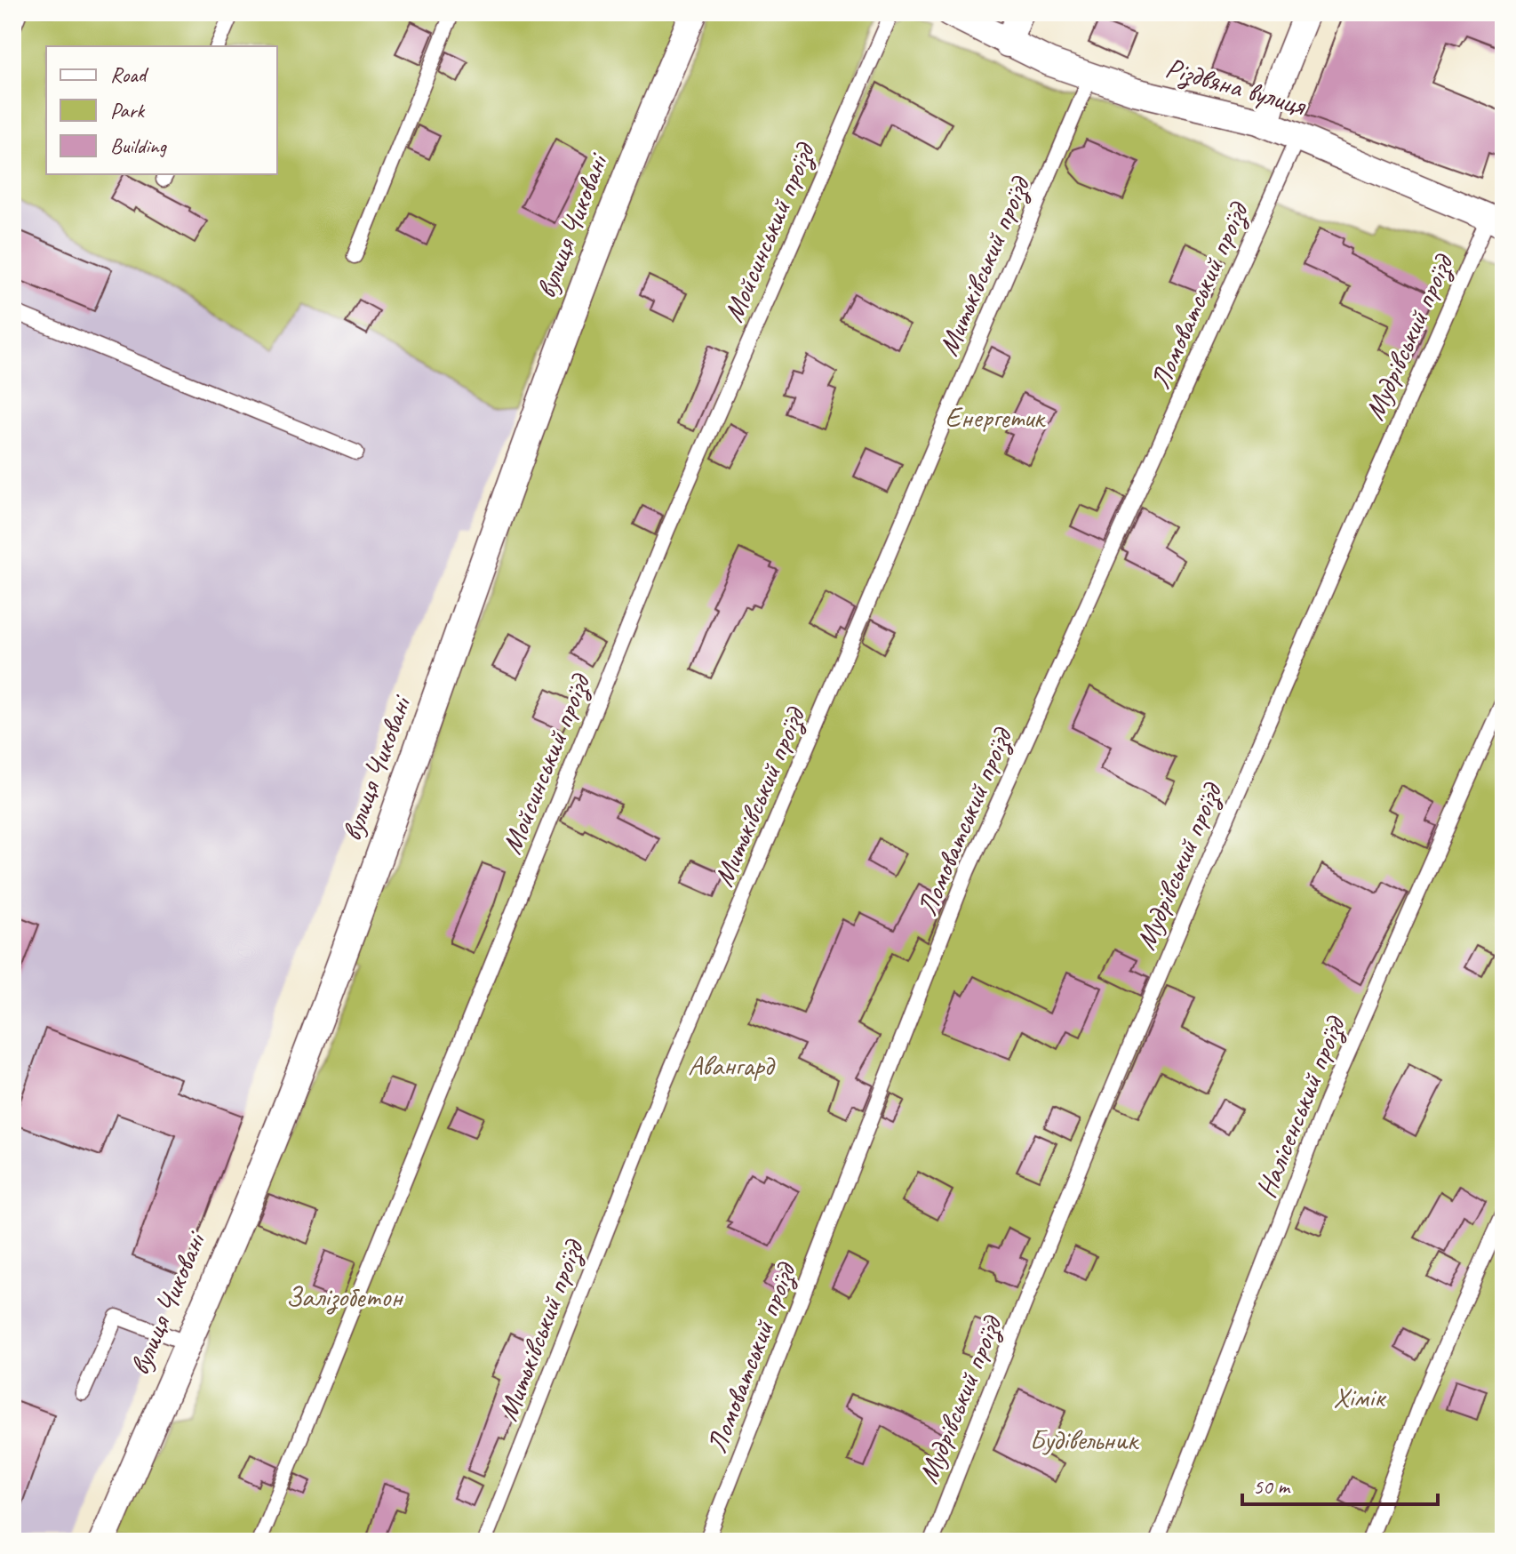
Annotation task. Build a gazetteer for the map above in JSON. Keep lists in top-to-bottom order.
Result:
{
  "streets": {
    "street": ["Різдвяна вулиця", "вулиця Чиковані"],
    "lane": [
      "Мойсинський проїзд",
      "Митьківський проїзд",
      "Ломоватський проїзд",
      "Мудрівський проїзд",
      "Налісенський проїзд"
    ]
  },
  "crossings": [
    ["Різдвяна вулиця", "Митьківський проїзд"],
    ["Різдвяна вулиця", "Ломоватський проїзд"],
    ["Різдвяна вулиця", "Мудрівський проїзд"]
  ],
  "parks": [
    "Енергетик",
    "Авангард",
    "Залізобетон",
    "Хімік",
    "Будівельник"
  ],
  "legend": ["Road", "Park", "Building"],
  "scale_bar": "50 m"
}
